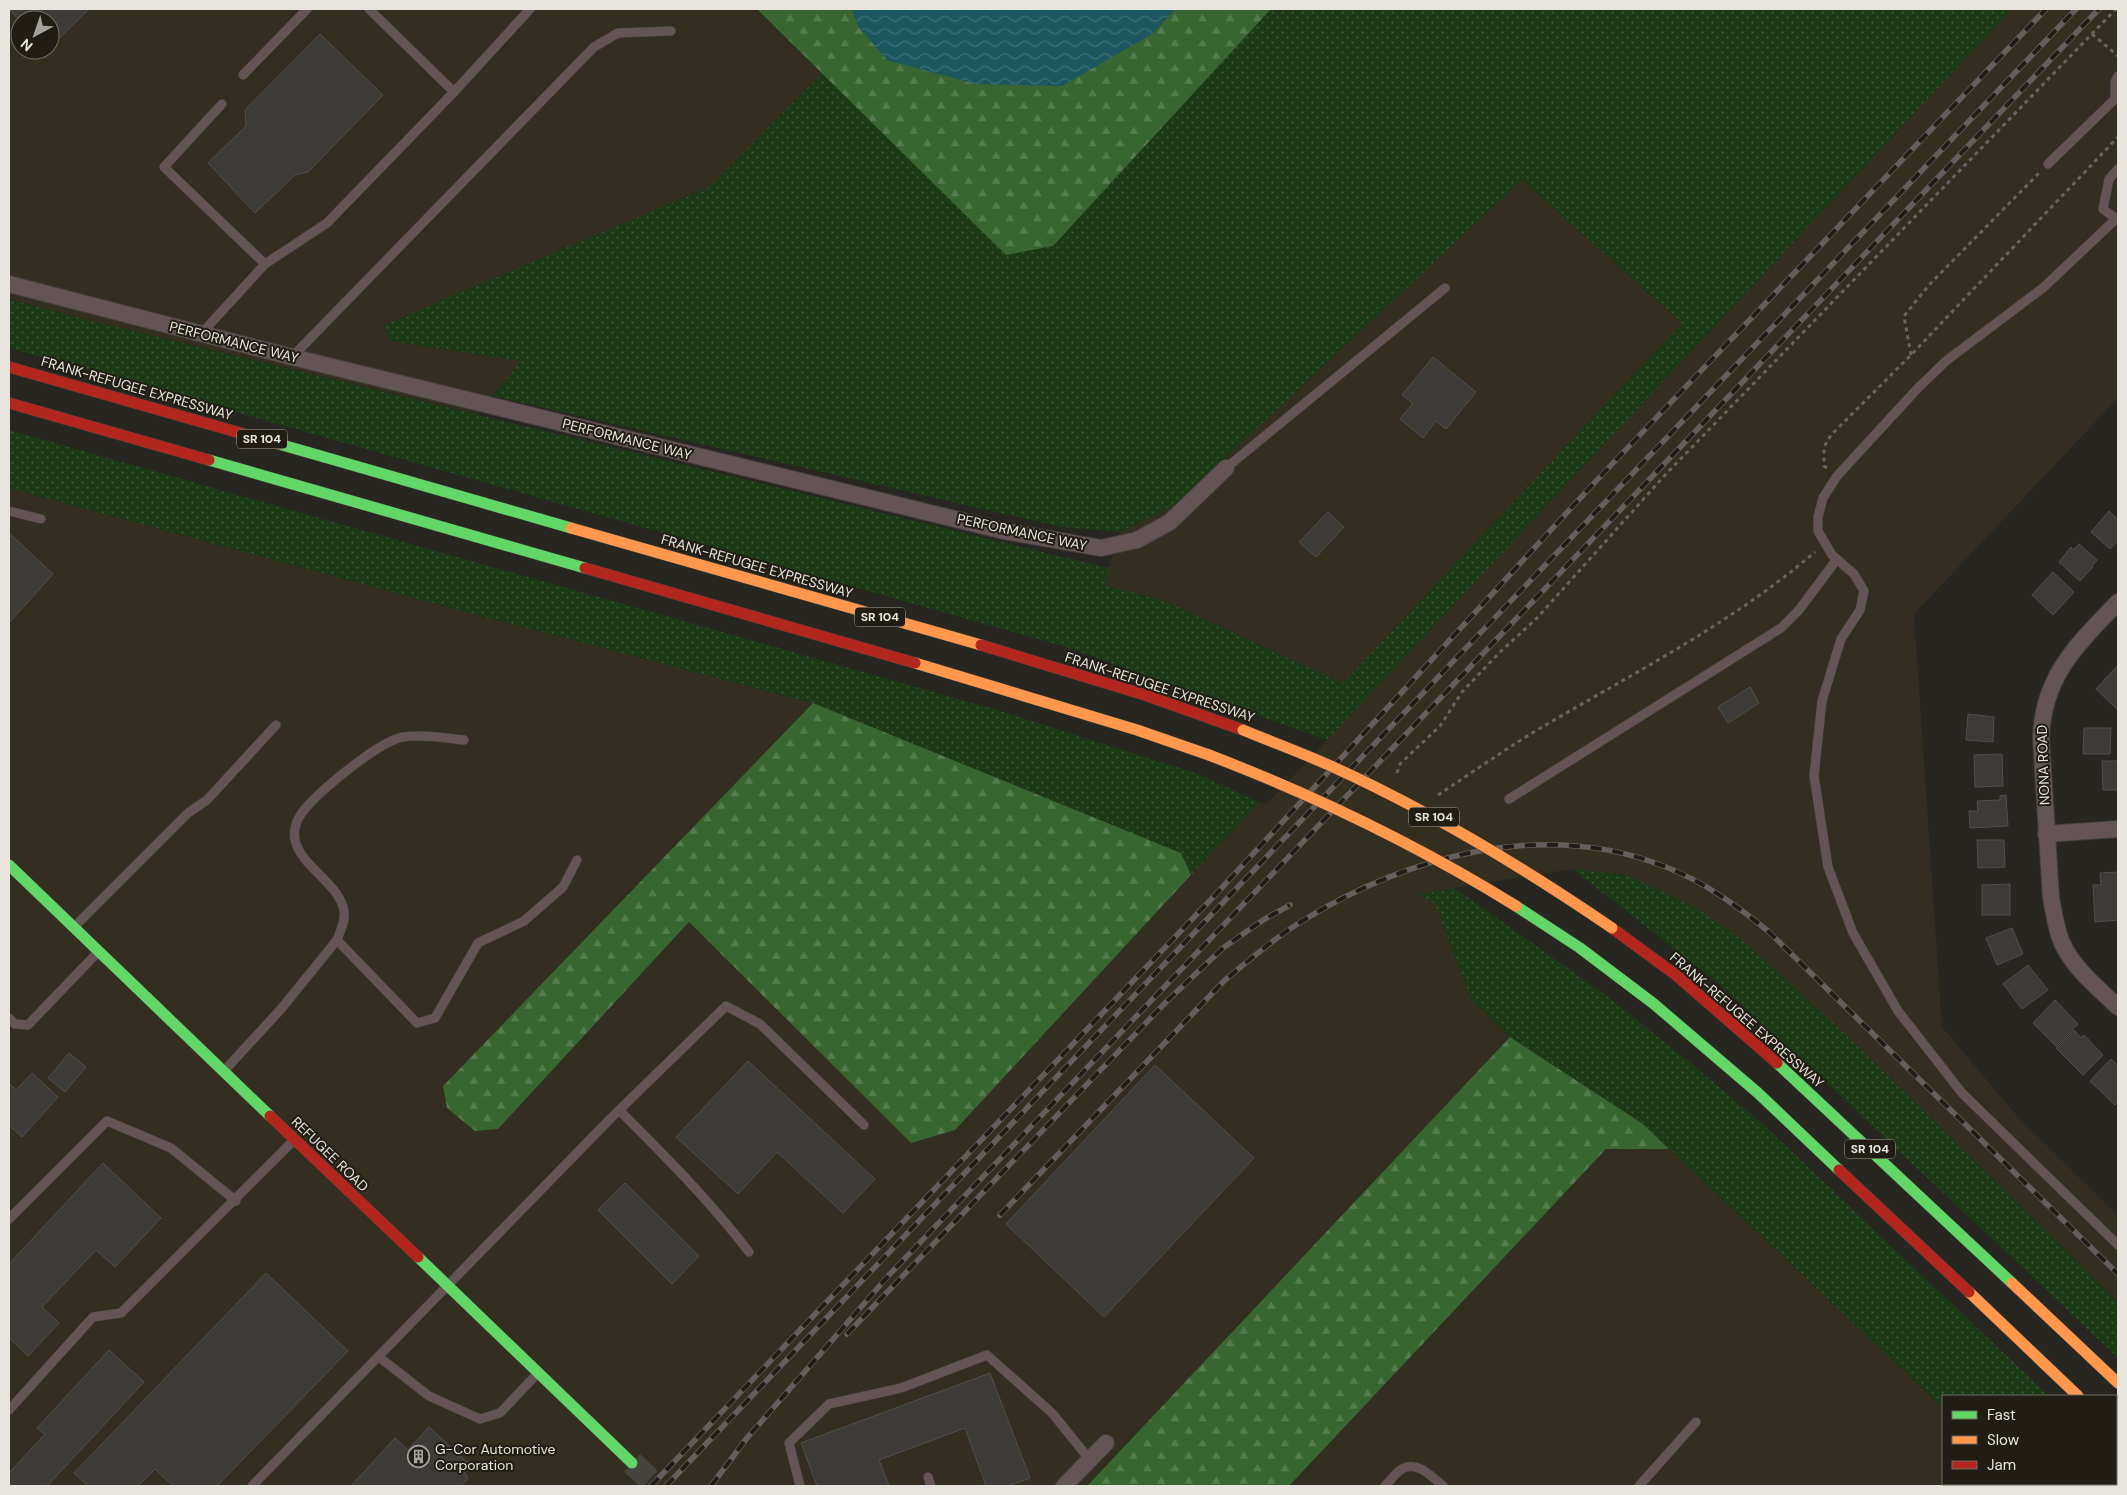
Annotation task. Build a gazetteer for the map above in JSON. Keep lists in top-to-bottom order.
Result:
{
  "streets": {
    "main road": ["FRANK-REFUGEE EXPRESSWAY", "SR 104", "REFUGEE ROAD"],
    "street": ["PERFORMANCE WAY", "NONA ROAD"]
  },
  "places": {
    "building": ["G-Cor Automotive Corporation"]
  },
  "legend": ["Fast", "Slow", "Jam"],
  "north": "bottom left"
}
